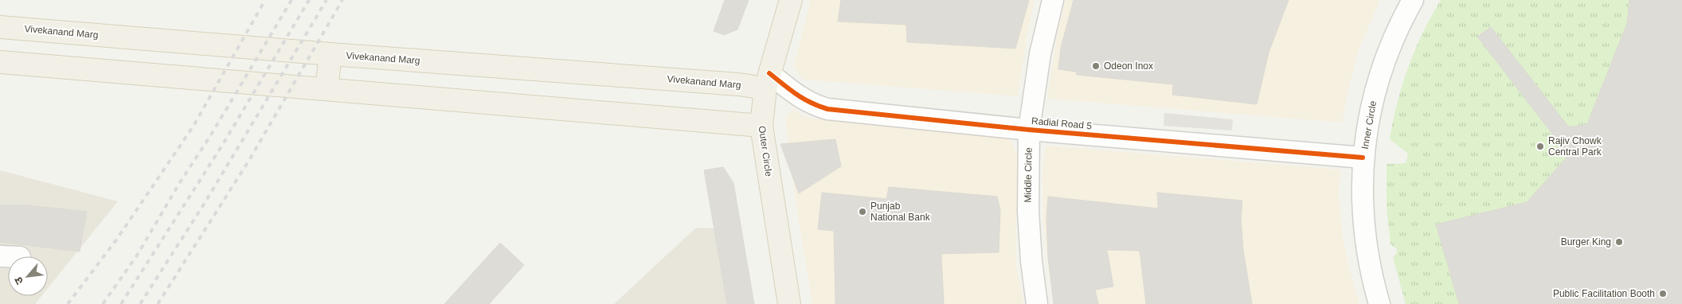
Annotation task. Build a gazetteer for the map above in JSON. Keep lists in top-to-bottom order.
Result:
{
  "streets": {
    "main road": ["Vivekanand Marg", "Outer Circle"],
    "street": ["Radial Road 5", "Inner Circle", "Middle Circle"]
  },
  "crossings": [
    ["Vivekanand Marg", "Radial Road 5"],
    ["Vivekanand Marg", "Outer Circle"],
    ["Radial Road 5", "Inner Circle"],
    ["Radial Road 5", "Outer Circle"],
    ["Radial Road 5", "Middle Circle"]
  ],
  "places": [
    "Odeon Inox",
    "Rajiv Chowk Central Park",
    "Punjab National Bank",
    "Burger King",
    "Public Facilitation Booth"
  ],
  "north": "bottom left"
}
